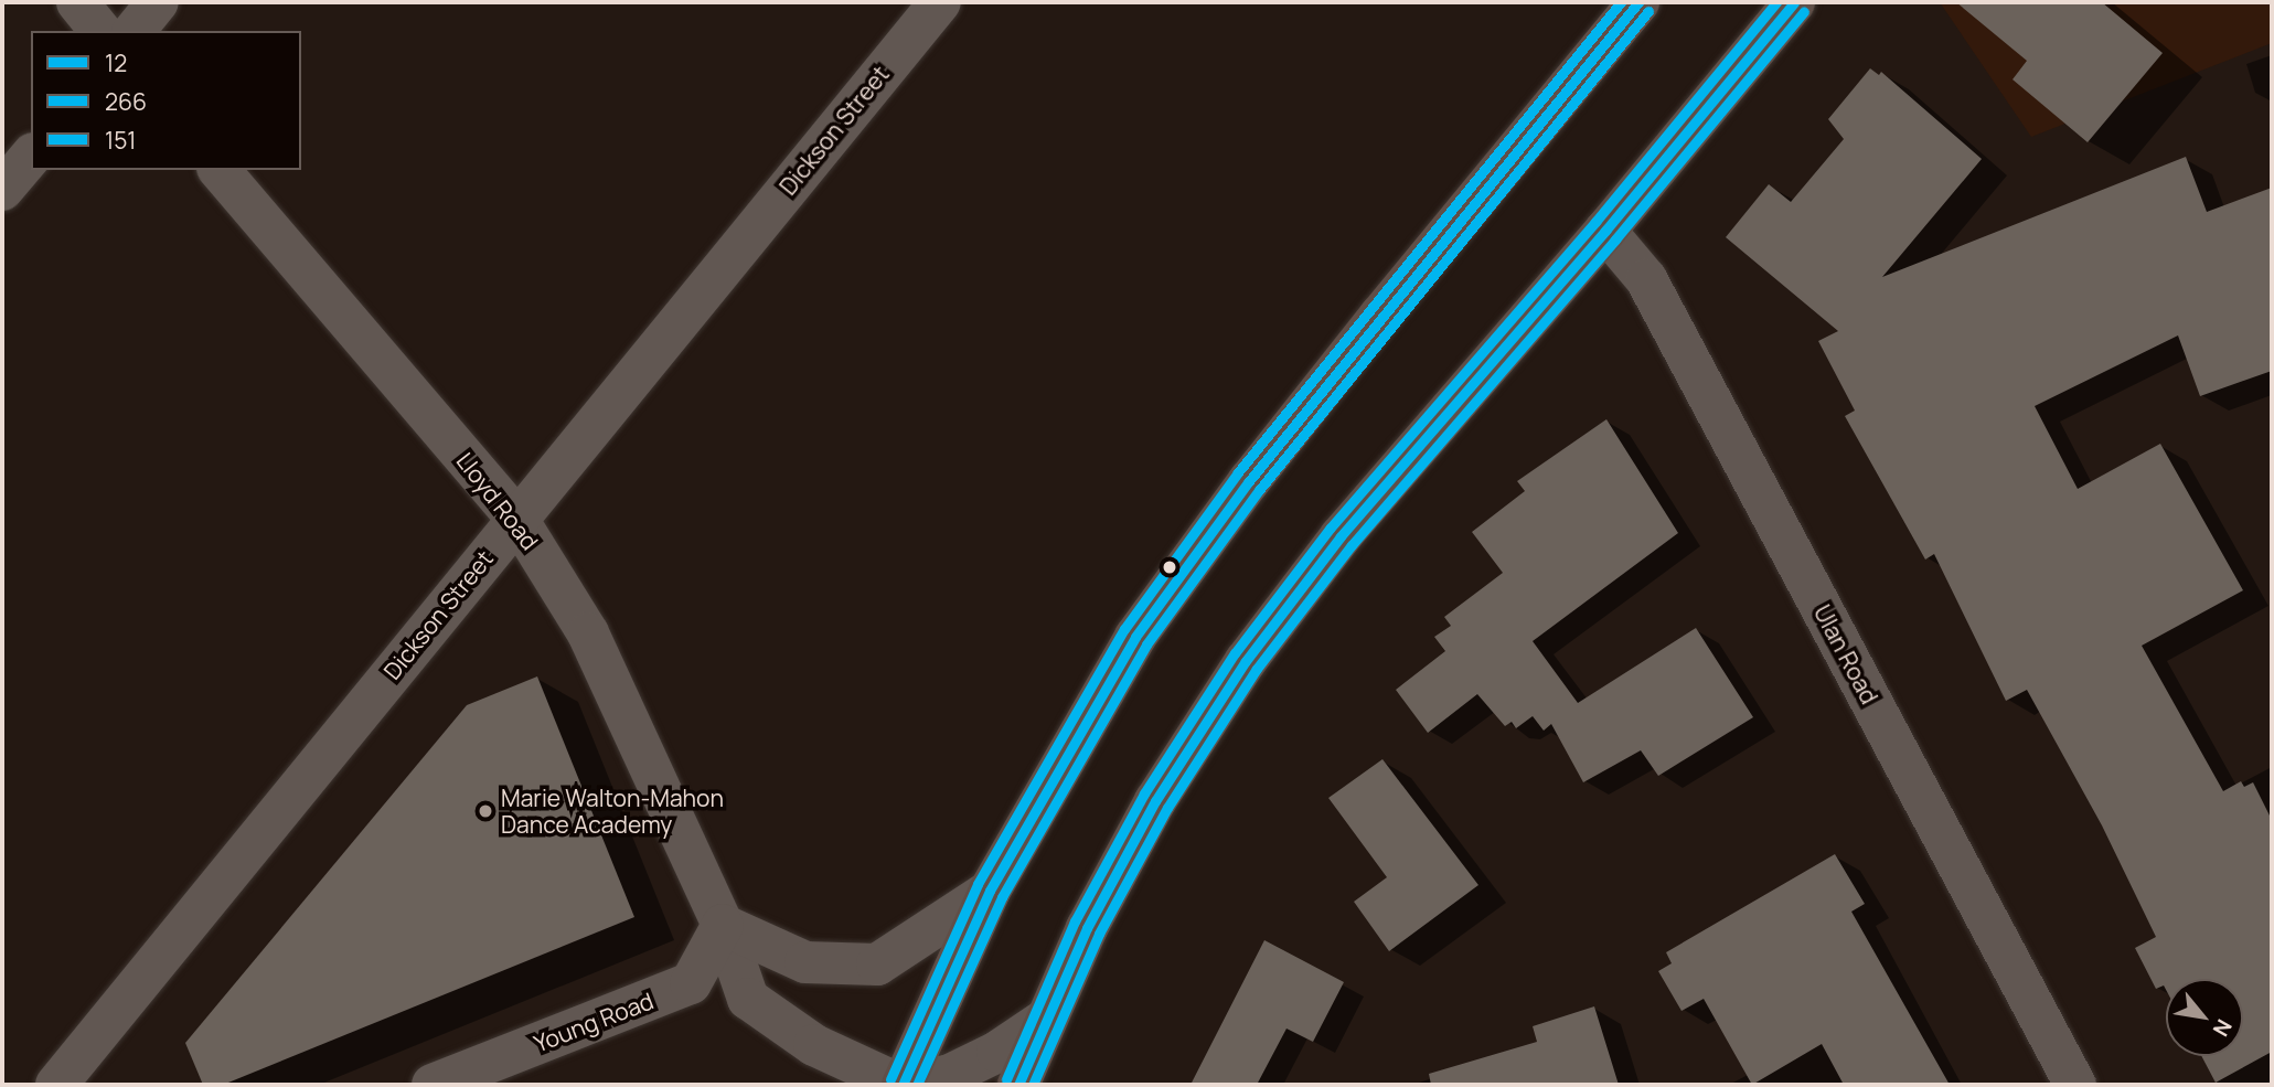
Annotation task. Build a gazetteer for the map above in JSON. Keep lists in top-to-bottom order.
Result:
{
  "streets": {
    "street": [
      "Dickson Street",
      "Lloyd Road",
      "Ulan Road",
      "Young Road"
    ]
  },
  "crossings": [
    ["Dickson Street", "Lloyd Road"],
    ["Lloyd Road", "Young Road"]
  ],
  "places": ["Marie Walton-Mahon Dance Academy"],
  "lines": ["transit line 12", "transit line 151", "transit line 266"],
  "legend": ["12", "266", "151"],
  "north": "bottom right"
}
